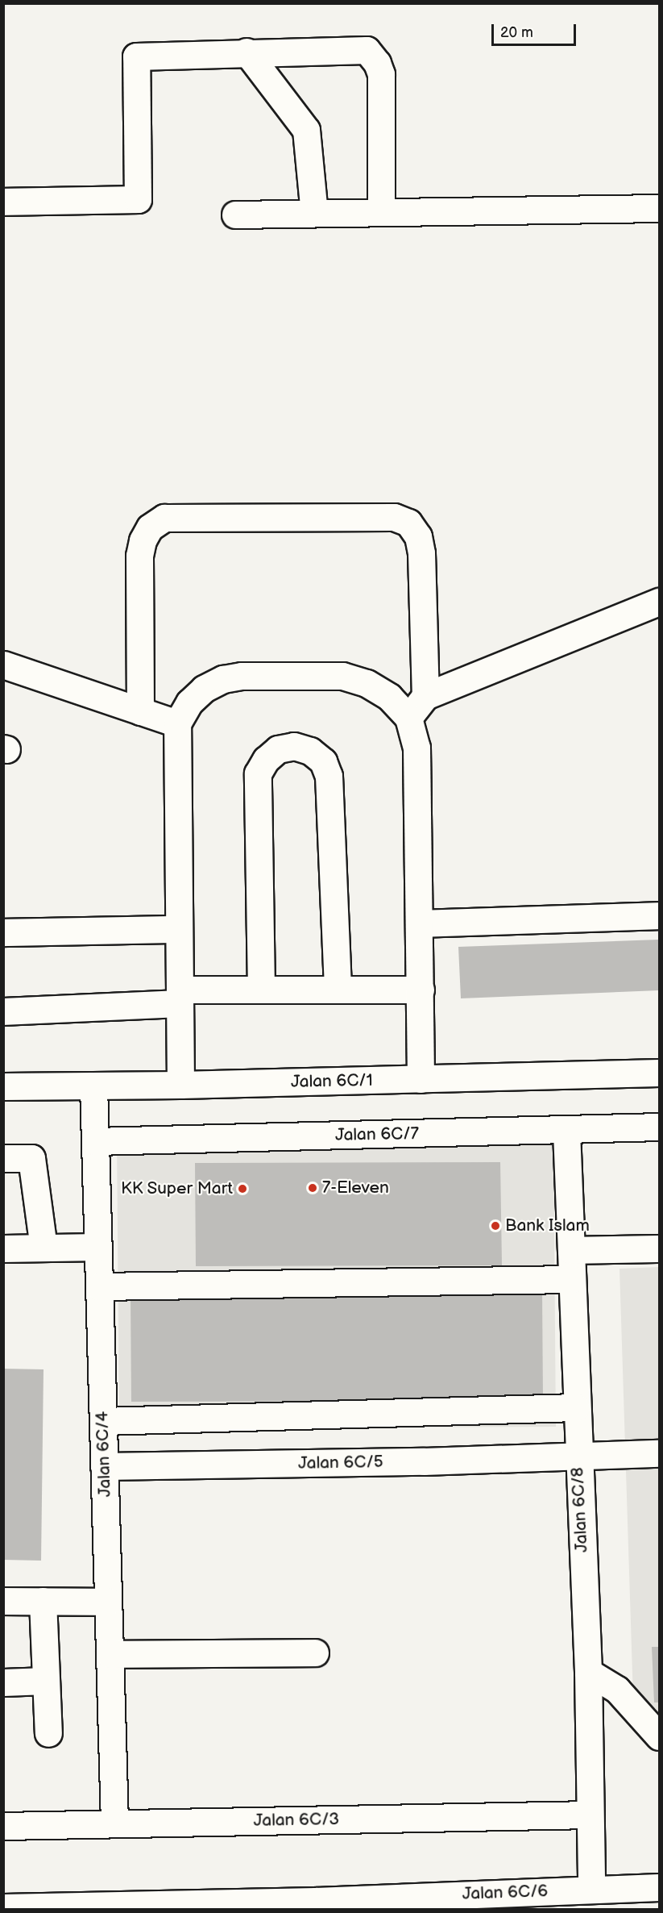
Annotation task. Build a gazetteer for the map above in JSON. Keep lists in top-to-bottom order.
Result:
{
  "streets": {
    "street": [
      "Jalan 6C/1",
      "Jalan 6C/7",
      "Jalan 6C/4",
      "Jalan 6C/5",
      "Jalan 6C/8",
      "Jalan 6C/3",
      "Jalan 6C/6"
    ]
  },
  "crossings": [
    ["Jalan 6C/1", "Jalan 6C/4"],
    ["Jalan 6C/7", "Jalan 6C/4"],
    ["Jalan 6C/7", "Jalan 6C/8"],
    ["Jalan 6C/4", "Jalan 6C/5"],
    ["Jalan 6C/4", "Jalan 6C/3"],
    ["Jalan 6C/5", "Jalan 6C/8"],
    ["Jalan 6C/8", "Jalan 6C/3"],
    ["Jalan 6C/8", "Jalan 6C/6"]
  ],
  "places": ["7-Eleven", "KK Super Mart", "Bank Islam"],
  "scale_bar": "20 m"
}
